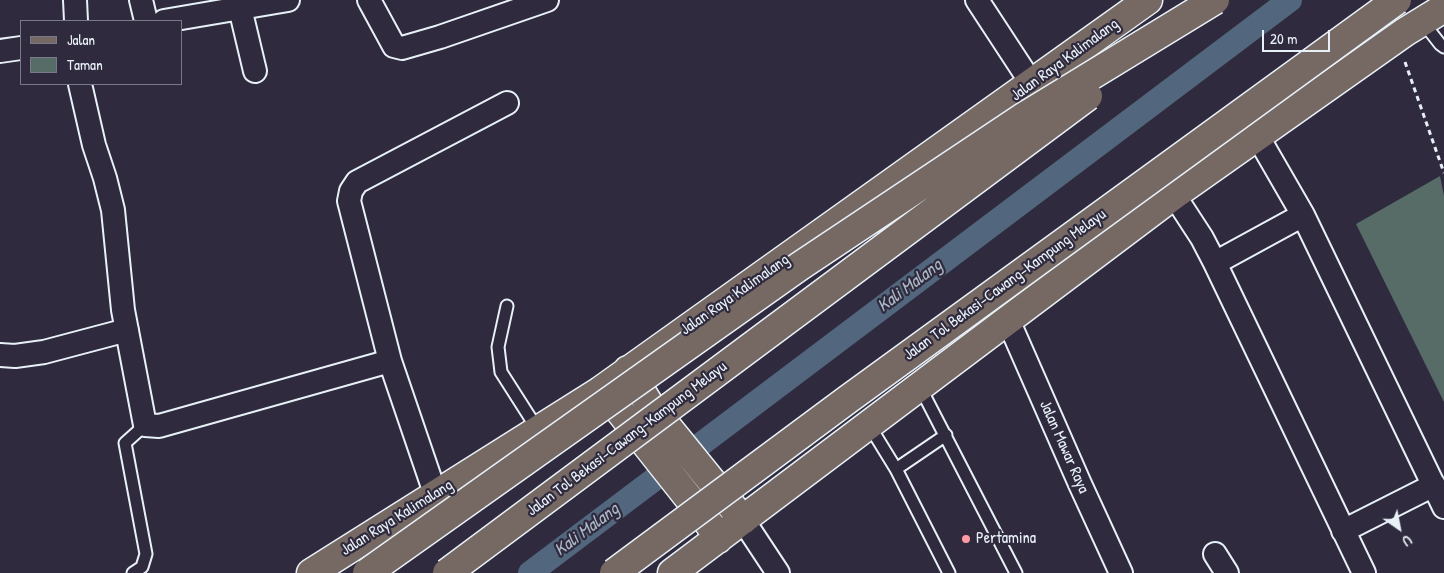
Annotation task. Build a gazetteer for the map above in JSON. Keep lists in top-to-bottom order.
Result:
{
  "streets": {
    "main road": ["Jalan Raya Kalimalang", "Jalan Tol Bekasi–Cawang–Kampung Melayu"],
    "street": ["Jalan Mawar Raya"]
  },
  "water": ["Kali Malang"],
  "places": ["Pertamina"],
  "legend": ["Jalan", "Taman"],
  "scale_bar": "20 m",
  "north": "bottom right"
}
